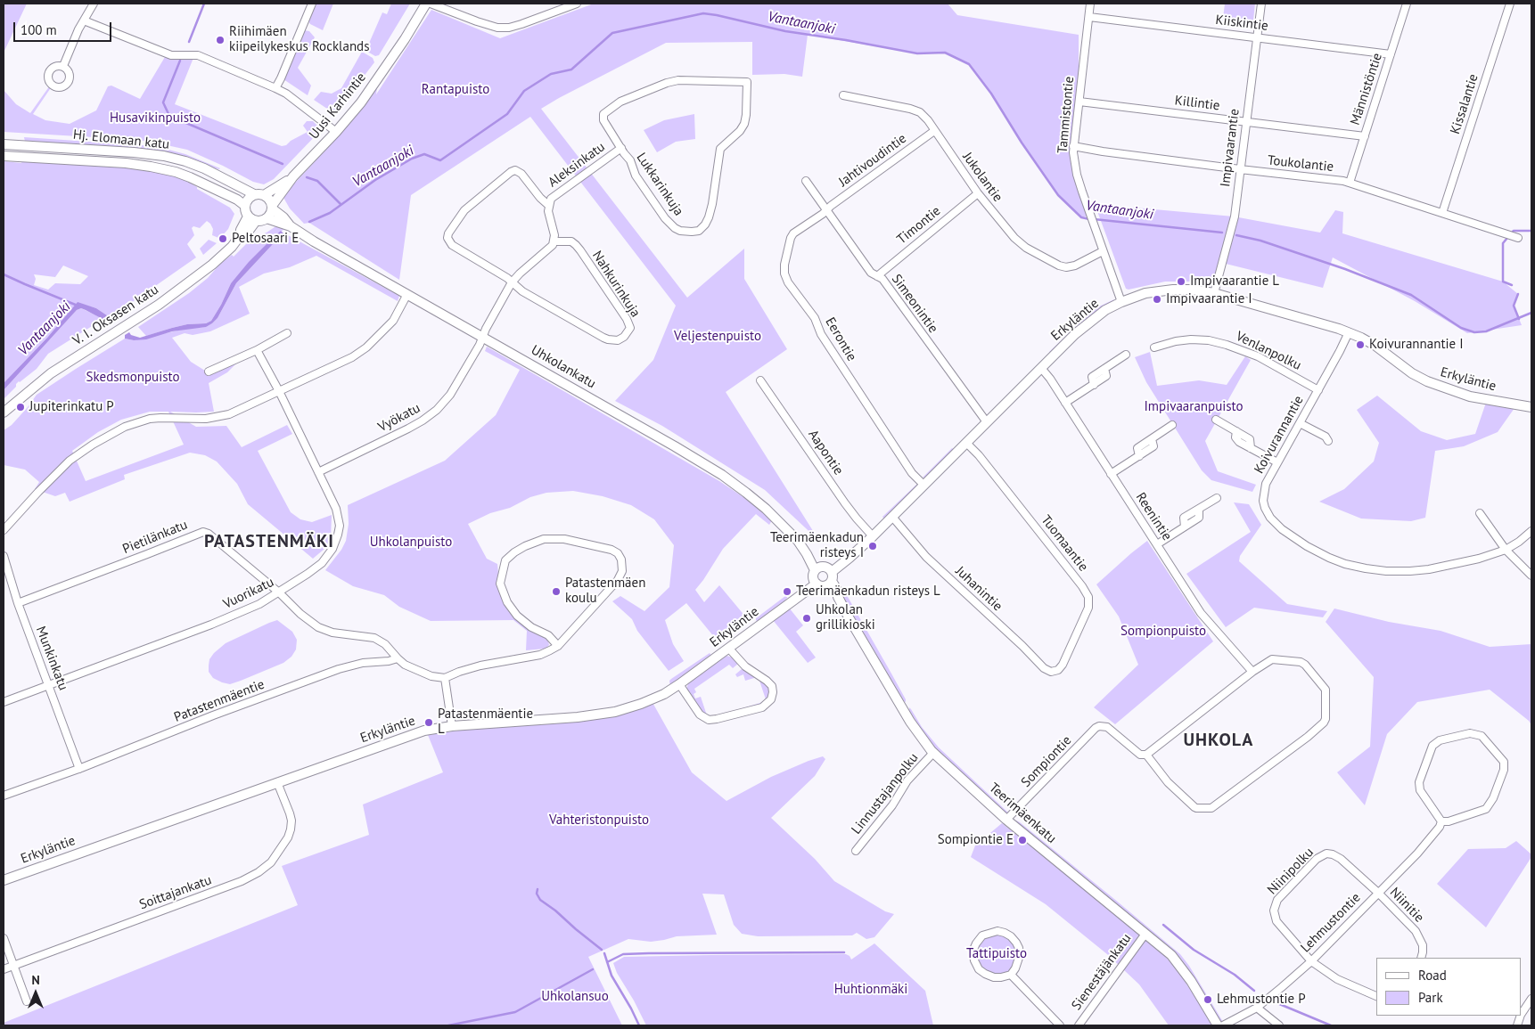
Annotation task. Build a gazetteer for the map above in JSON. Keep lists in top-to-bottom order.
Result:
{
  "streets": {
    "street": [
      "Kiiskintie",
      "Männistöntie",
      "Killintie",
      "Kissalantie",
      "Uusi Karhintie",
      "Tammistontie",
      "Hj. Elomaan katu",
      "Impivaarantie",
      "Jahtivoudintie",
      "Toukolantie",
      "Aleksinkatu",
      "Jukolantie",
      "Lukkarinkuja",
      "Timontie",
      "Nahkurinkuja",
      "Simeonintie",
      "V. I. Oksasen katu",
      "Erkyläntie",
      "Eerontie",
      "Venlanpolku",
      "Uhkolankatu",
      "Vyökatu",
      "Koivurannantie",
      "Aapontie",
      "Reenintie",
      "Pietilänkatu",
      "Tuomaantie",
      "Juhanintie",
      "Vuorikatu",
      "Munkinkatu",
      "Patastenmäentie",
      "Sompiontie",
      "Linnustajanpolku",
      "Teerimäenkatu",
      "Niinipolku",
      "Soittajankatu",
      "Niinitie",
      "Lehmustontie",
      "Sienestäjänkatu"
    ]
  },
  "crossings": [
    ["Kiiskintie", "Männistöntie"],
    ["Kiiskintie", "Tammistontie"],
    ["Kiiskintie", "Impivaarantie"],
    ["Männistöntie", "Killintie"],
    ["Männistöntie", "Toukolantie"],
    ["Killintie", "Tammistontie"],
    ["Killintie", "Impivaarantie"],
    ["Kissalantie", "Toukolantie"],
    ["Uusi Karhintie", "Hj. Elomaan katu"],
    ["Uusi Karhintie", "V. I. Oksasen katu"],
    ["Uusi Karhintie", "Uhkolankatu"],
    ["Tammistontie", "Toukolantie"],
    ["Tammistontie", "Jukolantie"],
    ["Tammistontie", "Erkyläntie"],
    ["Hj. Elomaan katu", "V. I. Oksasen katu"],
    ["Hj. Elomaan katu", "Uhkolankatu"],
    ["Impivaarantie", "Toukolantie"],
    ["Impivaarantie", "Erkyläntie"],
    ["Jahtivoudintie", "Jukolantie"],
    ["Jahtivoudintie", "Simeonintie"],
    ["Jahtivoudintie", "Eerontie"],
    ["Aleksinkatu", "Lukkarinkuja"],
    ["Aleksinkatu", "Nahkurinkuja"],
    ["Jukolantie", "Timontie"],
    ["Timontie", "Simeonintie"],
    ["Simeonintie", "Erkyläntie"],
    ["Simeonintie", "Eerontie"],
    ["V. I. Oksasen katu", "Uhkolankatu"],
    ["Erkyläntie", "Eerontie"],
    ["Erkyläntie", "Uhkolankatu"],
    ["Erkyläntie", "Koivurannantie"],
    ["Erkyläntie", "Aapontie"],
    ["Erkyläntie", "Reenintie"],
    ["Erkyläntie", "Tuomaantie"],
    ["Erkyläntie", "Juhanintie"],
    ["Erkyläntie", "Teerimäenkatu"],
    ["Erkyläntie", "Soittajankatu"],
    ["Venlanpolku", "Koivurannantie"],
    ["Uhkolankatu", "Vyökatu"],
    ["Uhkolankatu", "Teerimäenkatu"],
    ["Vyökatu", "Vuorikatu"],
    ["Pietilänkatu", "Vuorikatu"],
    ["Pietilänkatu", "Munkinkatu"],
    ["Pietilänkatu", "Patastenmäentie"],
    ["Tuomaantie", "Juhanintie"],
    ["Vuorikatu", "Munkinkatu"],
    ["Munkinkatu", "Patastenmäentie"],
    ["Sompiontie", "Teerimäenkatu"],
    ["Linnustajanpolku", "Teerimäenkatu"],
    ["Teerimäenkatu", "Sienestäjänkatu"],
    ["Niinipolku", "Niinitie"],
    ["Niinipolku", "Lehmustontie"],
    ["Niinitie", "Lehmustontie"]
  ],
  "districts": ["PATASTENMÄKI", "UHKOLA"],
  "water": ["Vantaanjoki"],
  "parks": [
    "Rantapuisto",
    "Husavikinpuisto",
    "Veljestenpuisto",
    "Skedsmonpuisto",
    "Impivaaranpuisto",
    "Uhkolanpuisto",
    "Sompionpuisto",
    "Vahteristonpuisto",
    "Tattipuisto",
    "Huhtionmäki",
    "Uhkolansuo"
  ],
  "places": [
    "Riihimäen kiipeilykeskus Rocklands",
    "Peltosaari E",
    "Impivaarantie L",
    "Impivaarantie I",
    "Koivurannantie I",
    "Jupiterinkatu P",
    "Teerimäenkadun risteys I",
    "Patastenmäen koulu",
    "Teerimäenkadun risteys L",
    "Uhkolan grillikioski",
    "Patastenmäentie L",
    "Sompiontie E",
    "Lehmustontie P"
  ],
  "legend": ["Road", "Park"],
  "scale_bar": "100 m",
  "north": "top"
}
